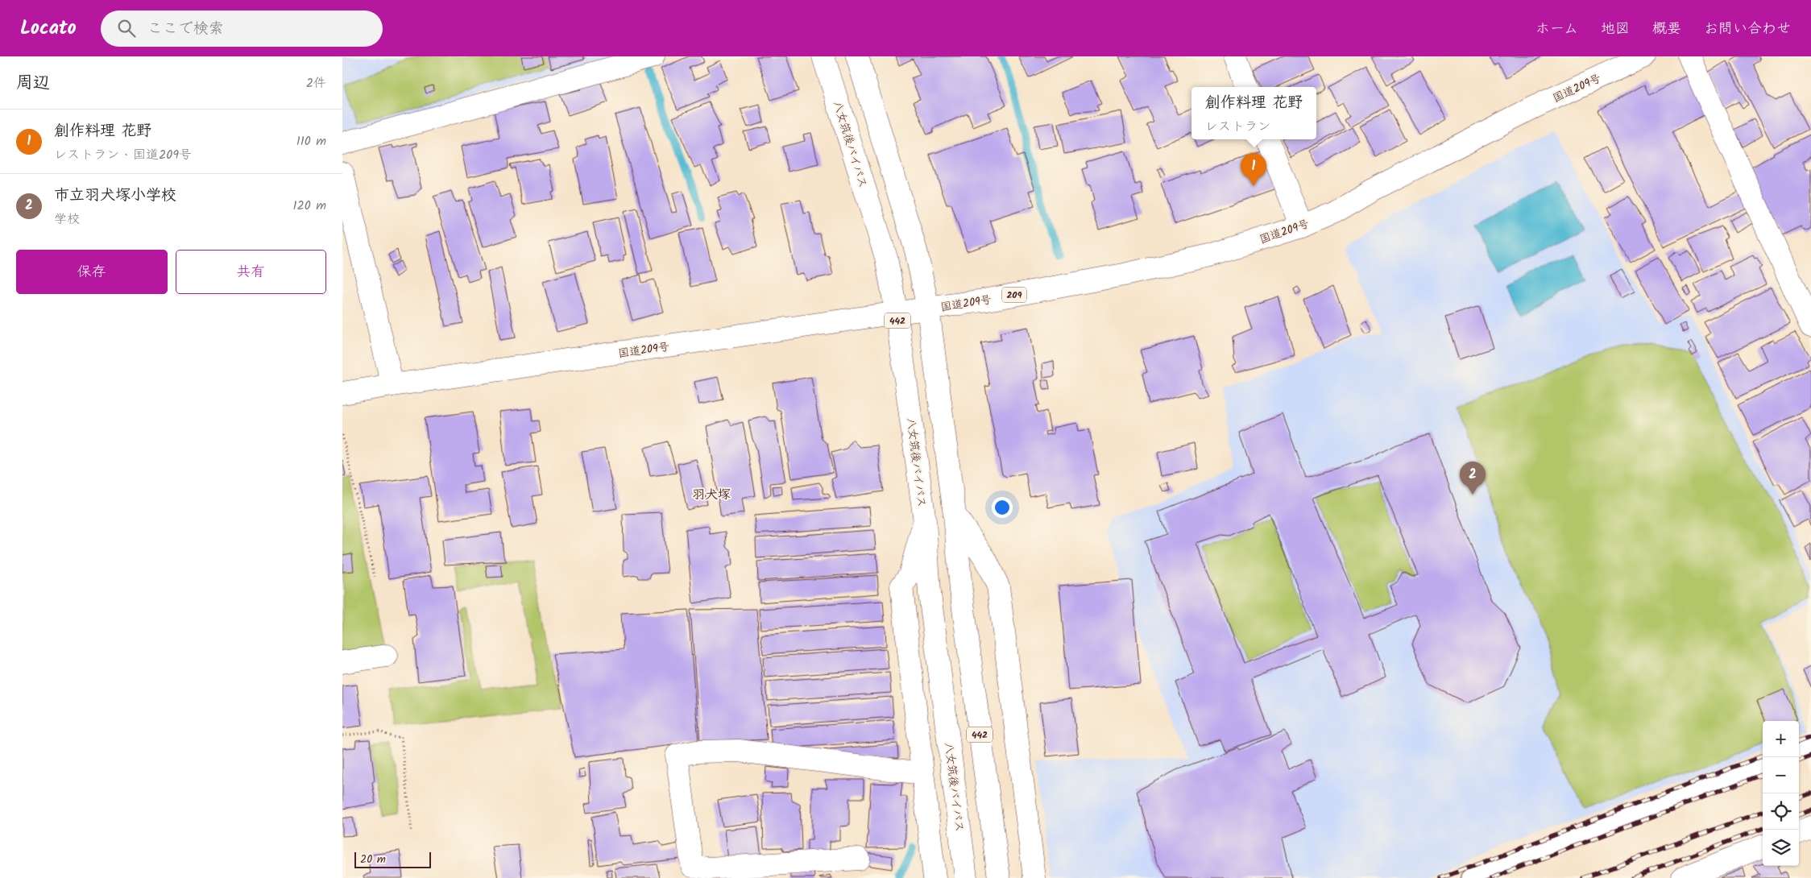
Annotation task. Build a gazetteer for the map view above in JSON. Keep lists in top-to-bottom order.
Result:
{
  "streets": {
    "main road": [
      "国道209号",
      "八女筑後バイパス",
      "209",
      "442"
    ]
  },
  "crossings": [
    ["国道209号", "八女筑後バイパス"],
    ["国道209号", "442"]
  ],
  "districts": ["羽犬塚"],
  "scale_bar": "20 m",
  "page": {
    "header": "Locato",
    "search": "ここで検索",
    "nav": [
      "ホーム",
      "地図",
      "概要",
      "お問い合わせ"
    ],
    "heading": ["周辺", "2件"],
    "popup": ["創作料理 花野", "レストラン"],
    "list": [
      {
        "mark": "1",
        "name": "創作料理 花野",
        "note": "レストラン · 国道209号",
        "value": "110 m"
      },
      {
        "mark": "2",
        "name": "市立羽犬塚小学校",
        "note": "学校",
        "value": "120 m"
      }
    ],
    "pins": ["1", "2"],
    "buttons": ["保存", "共有"],
    "map_buttons": ["+", "−"],
    "scale": "20 m"
  }
}
